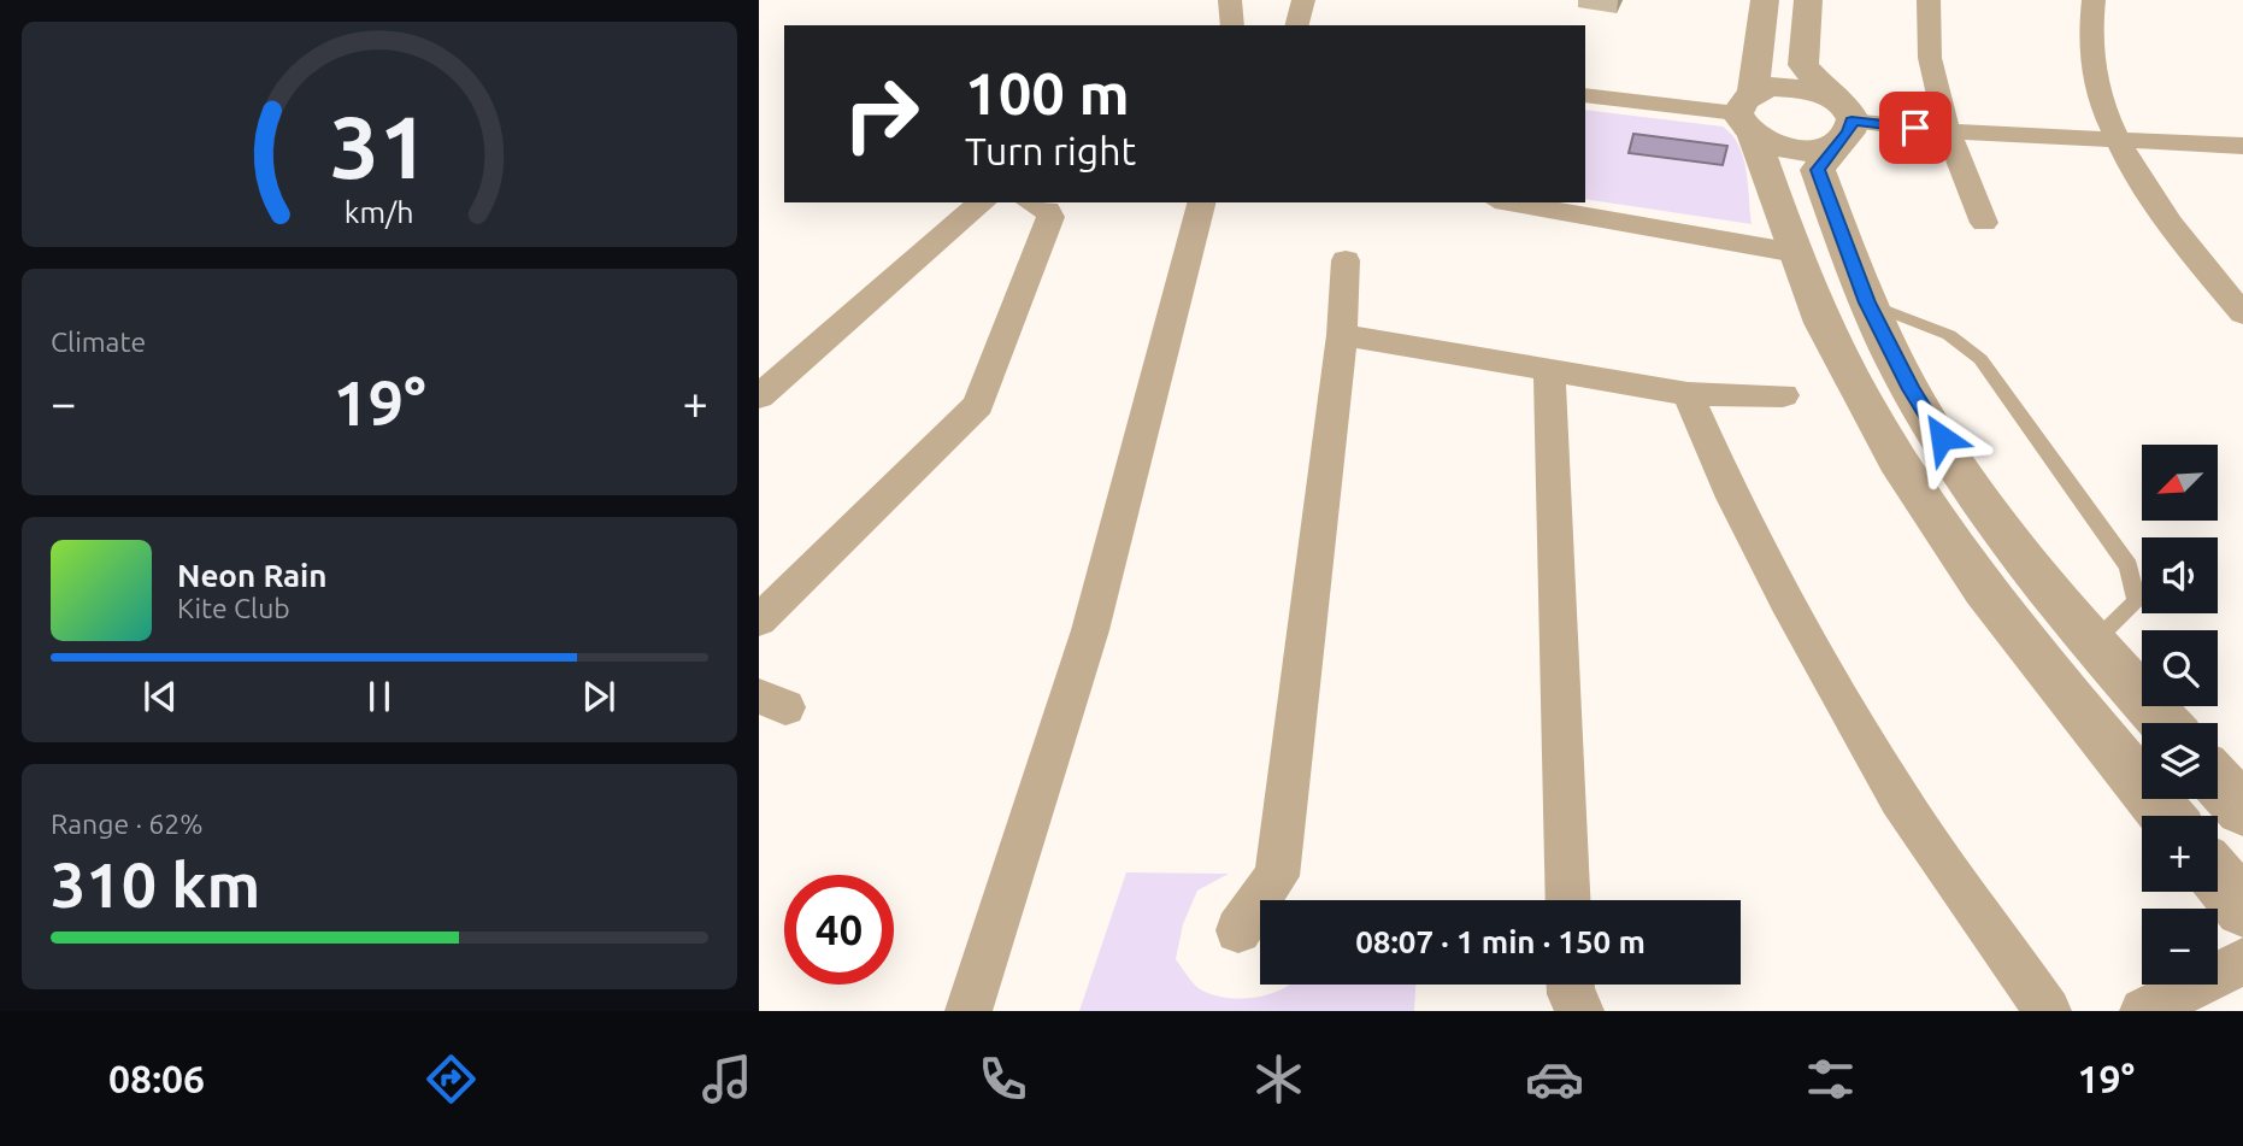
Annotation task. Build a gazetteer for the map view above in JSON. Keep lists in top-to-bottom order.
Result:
{
  "north": "bottom left",
  "page": {
    "turn": ["100 m", "Turn right"],
    "tile": [
      "Climate",
      ["Range · 62%", "310 km"]
    ],
    "heat": ["−", "19°", "+"],
    "map_buttons": ["+", "−"],
    "song": ["Neon Rain", "Kite Club"],
    "limit": "40",
    "trip": "08:07 · 1 min · 150 m",
    "tabs": ["08:06", "19°"],
    "gauge": ["31", "km/h"]
  }
}
